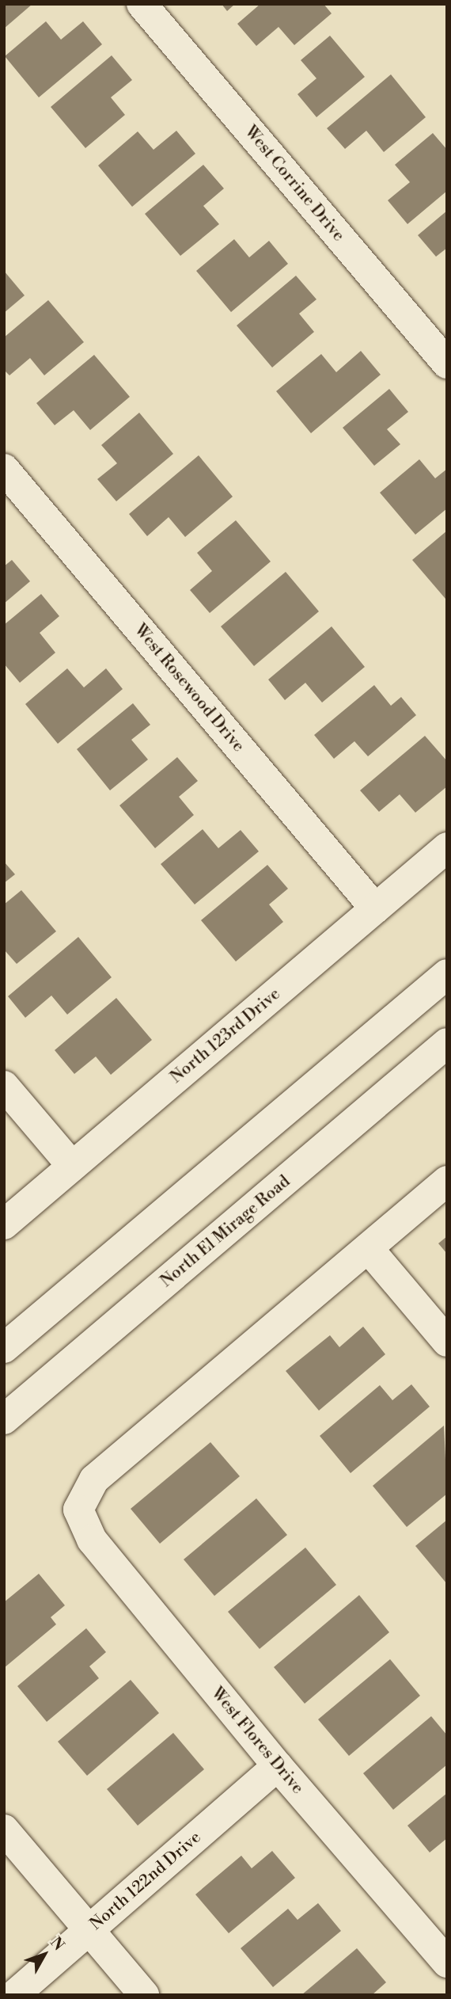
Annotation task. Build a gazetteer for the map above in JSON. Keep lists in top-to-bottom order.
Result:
{
  "streets": {
    "street": [
      "West Corrine Drive",
      "West Rosewood Drive",
      "North 123rd Drive",
      "North El Mirage Road",
      "West Flores Drive",
      "North 122nd Drive"
    ]
  },
  "crossings": [
    ["West Rosewood Drive", "North 123rd Drive"],
    ["West Flores Drive", "North 122nd Drive"]
  ],
  "north": "top right"
}
